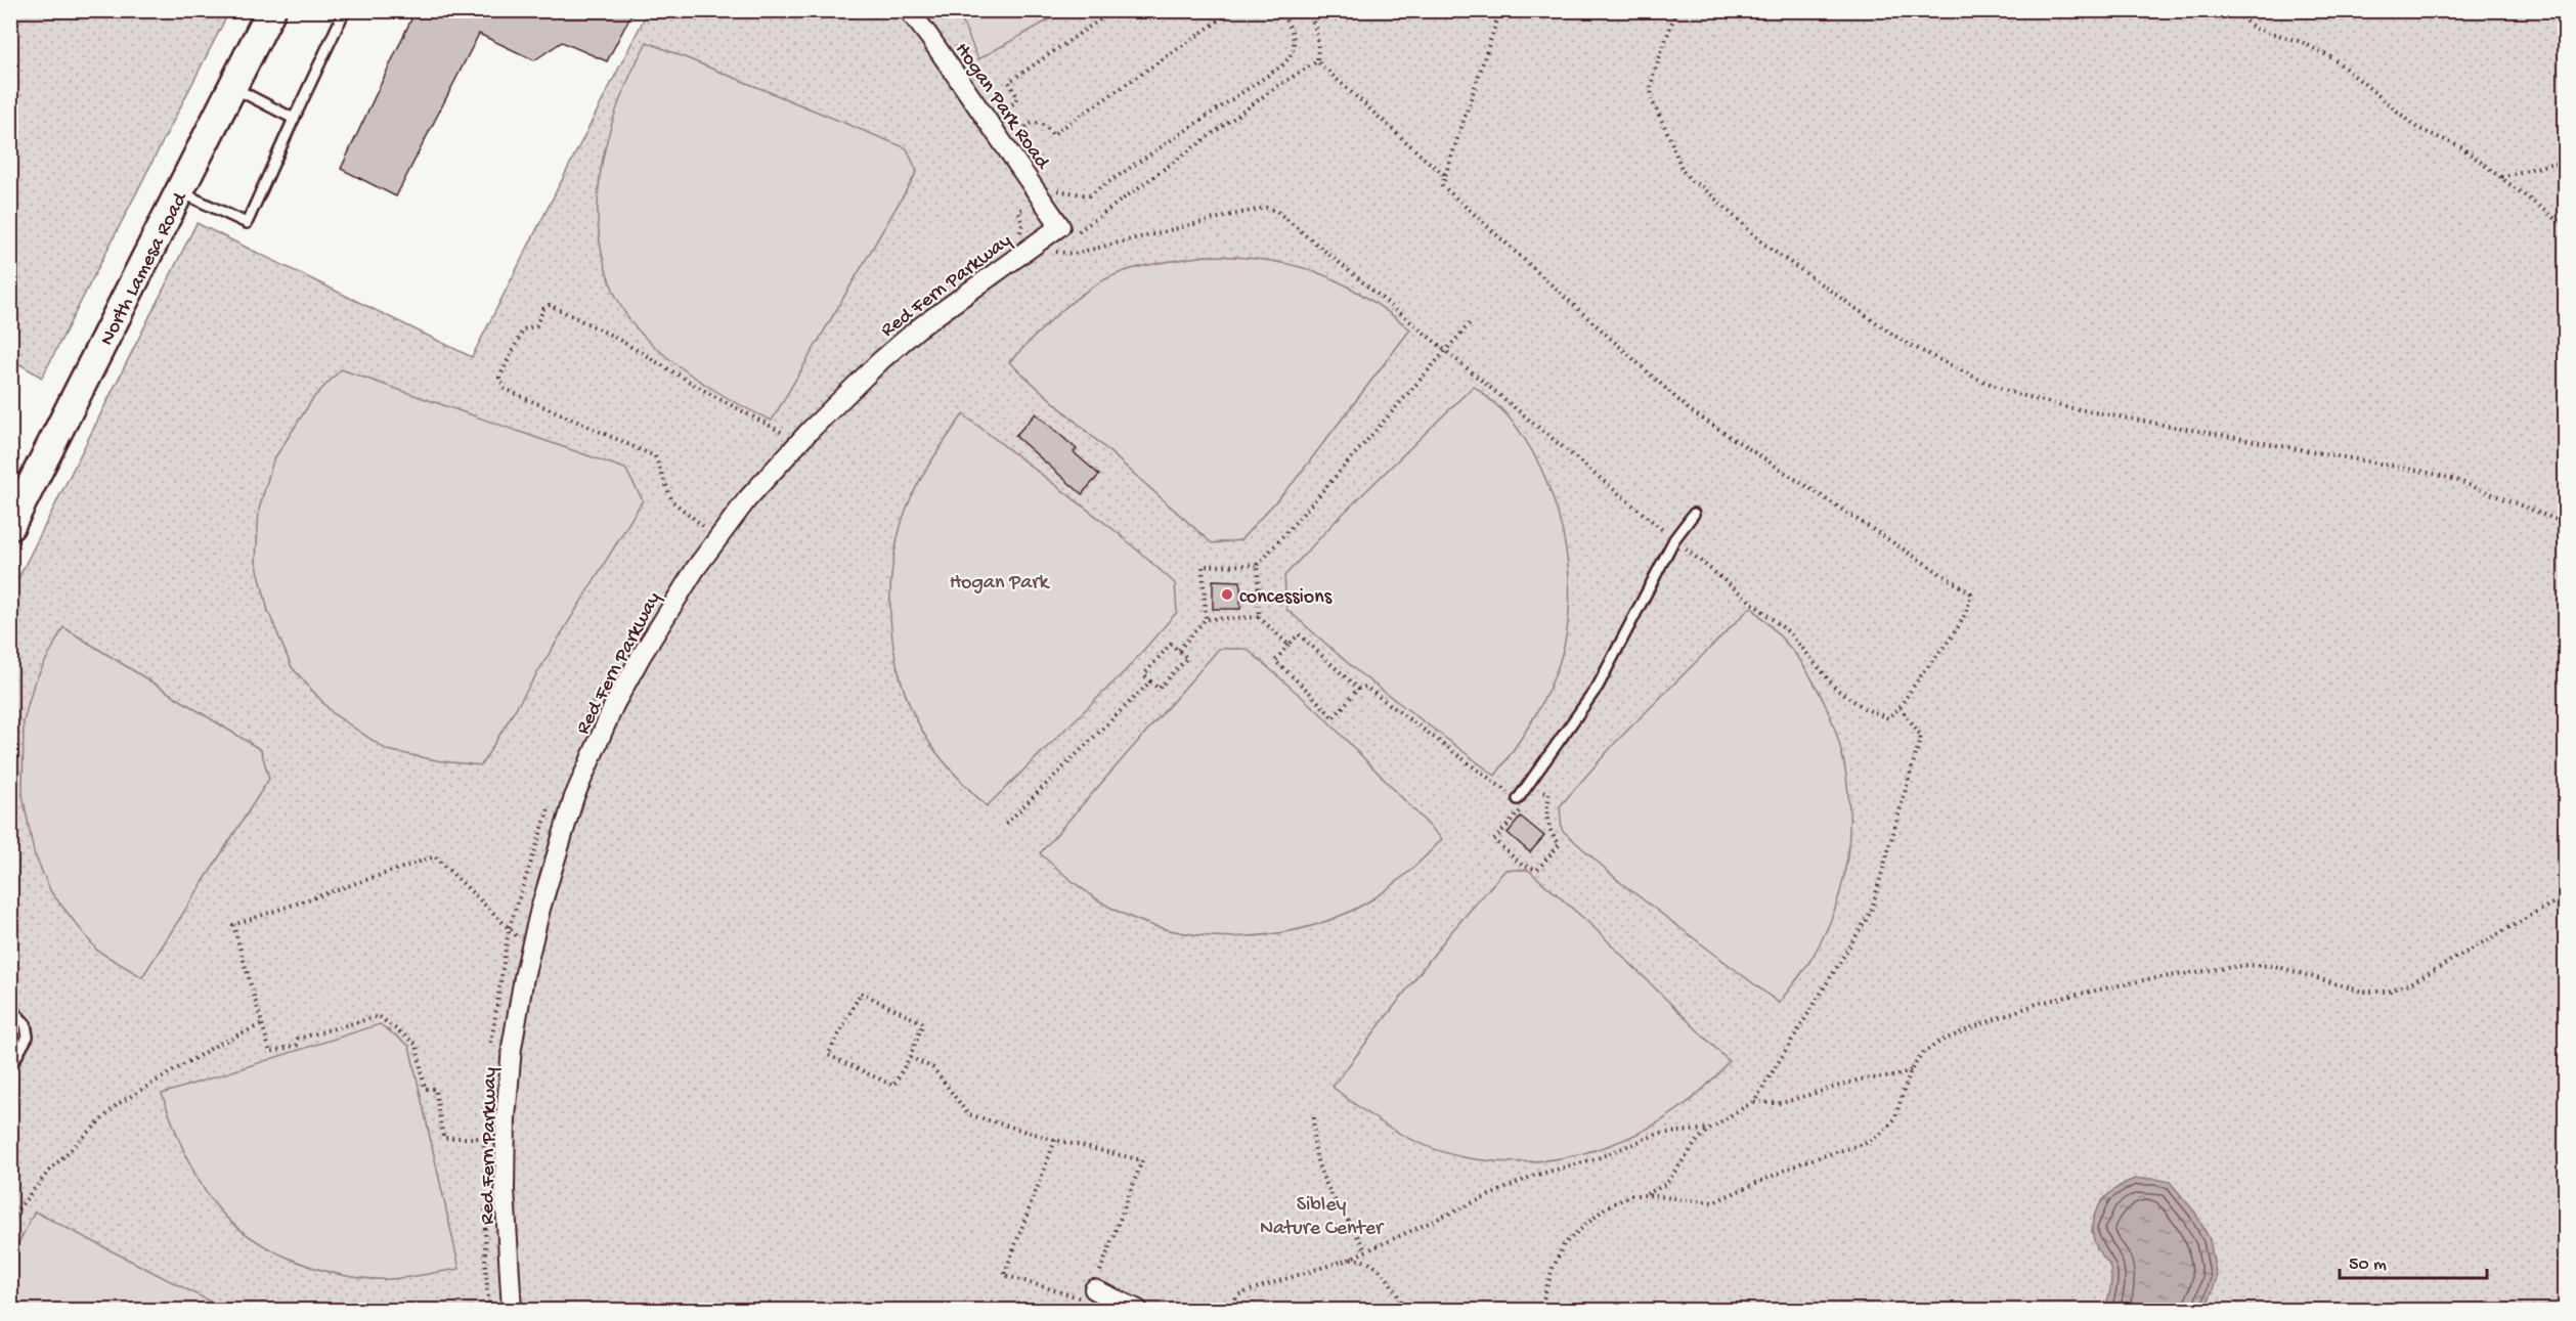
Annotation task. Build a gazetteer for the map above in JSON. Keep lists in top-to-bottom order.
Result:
{
  "streets": {
    "main road": ["North Lamesa Road"],
    "street": ["Hogan Park Road", "Red Fern Parkway"]
  },
  "crossings": [
    ["Hogan Park Road", "Red Fern Parkway"]
  ],
  "parks": ["Hogan Park", "Sibley Nature Center"],
  "places": ["concessions"],
  "scale_bar": "50 m"
}
